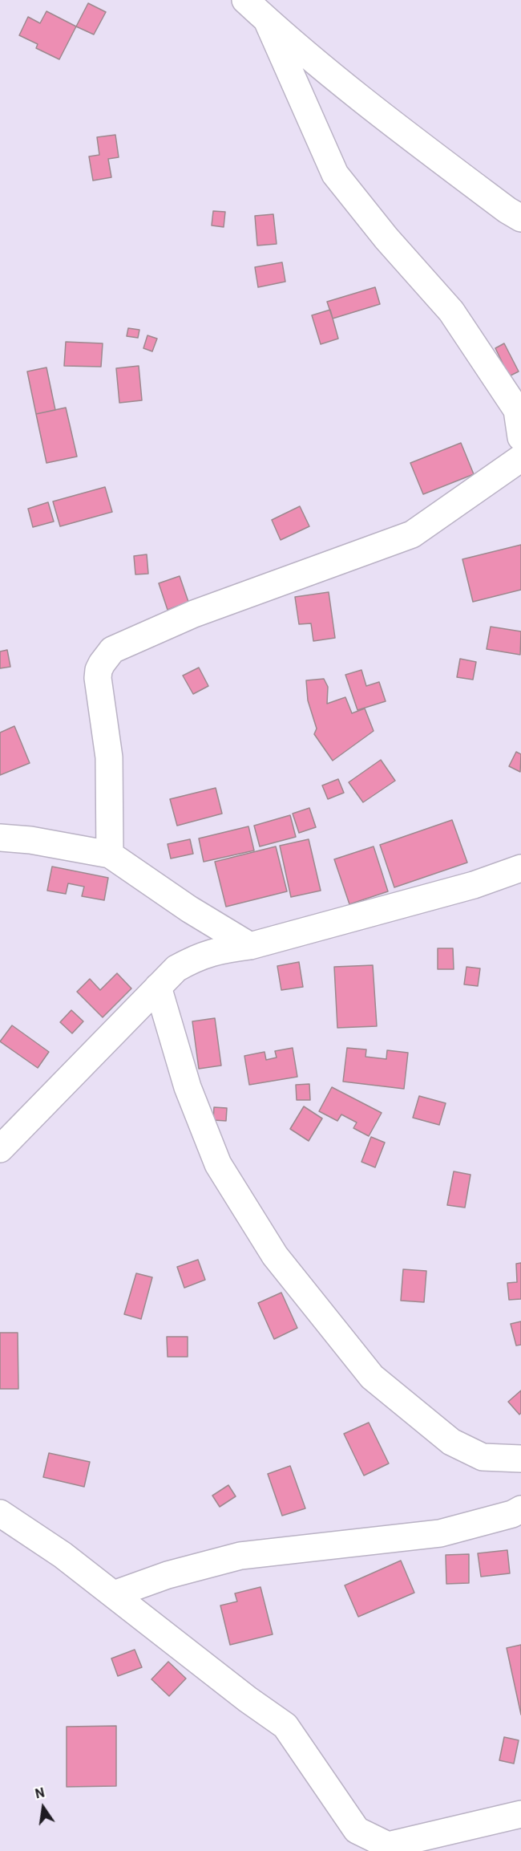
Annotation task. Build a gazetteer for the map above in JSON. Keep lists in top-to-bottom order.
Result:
{
  "north": "top"
}
